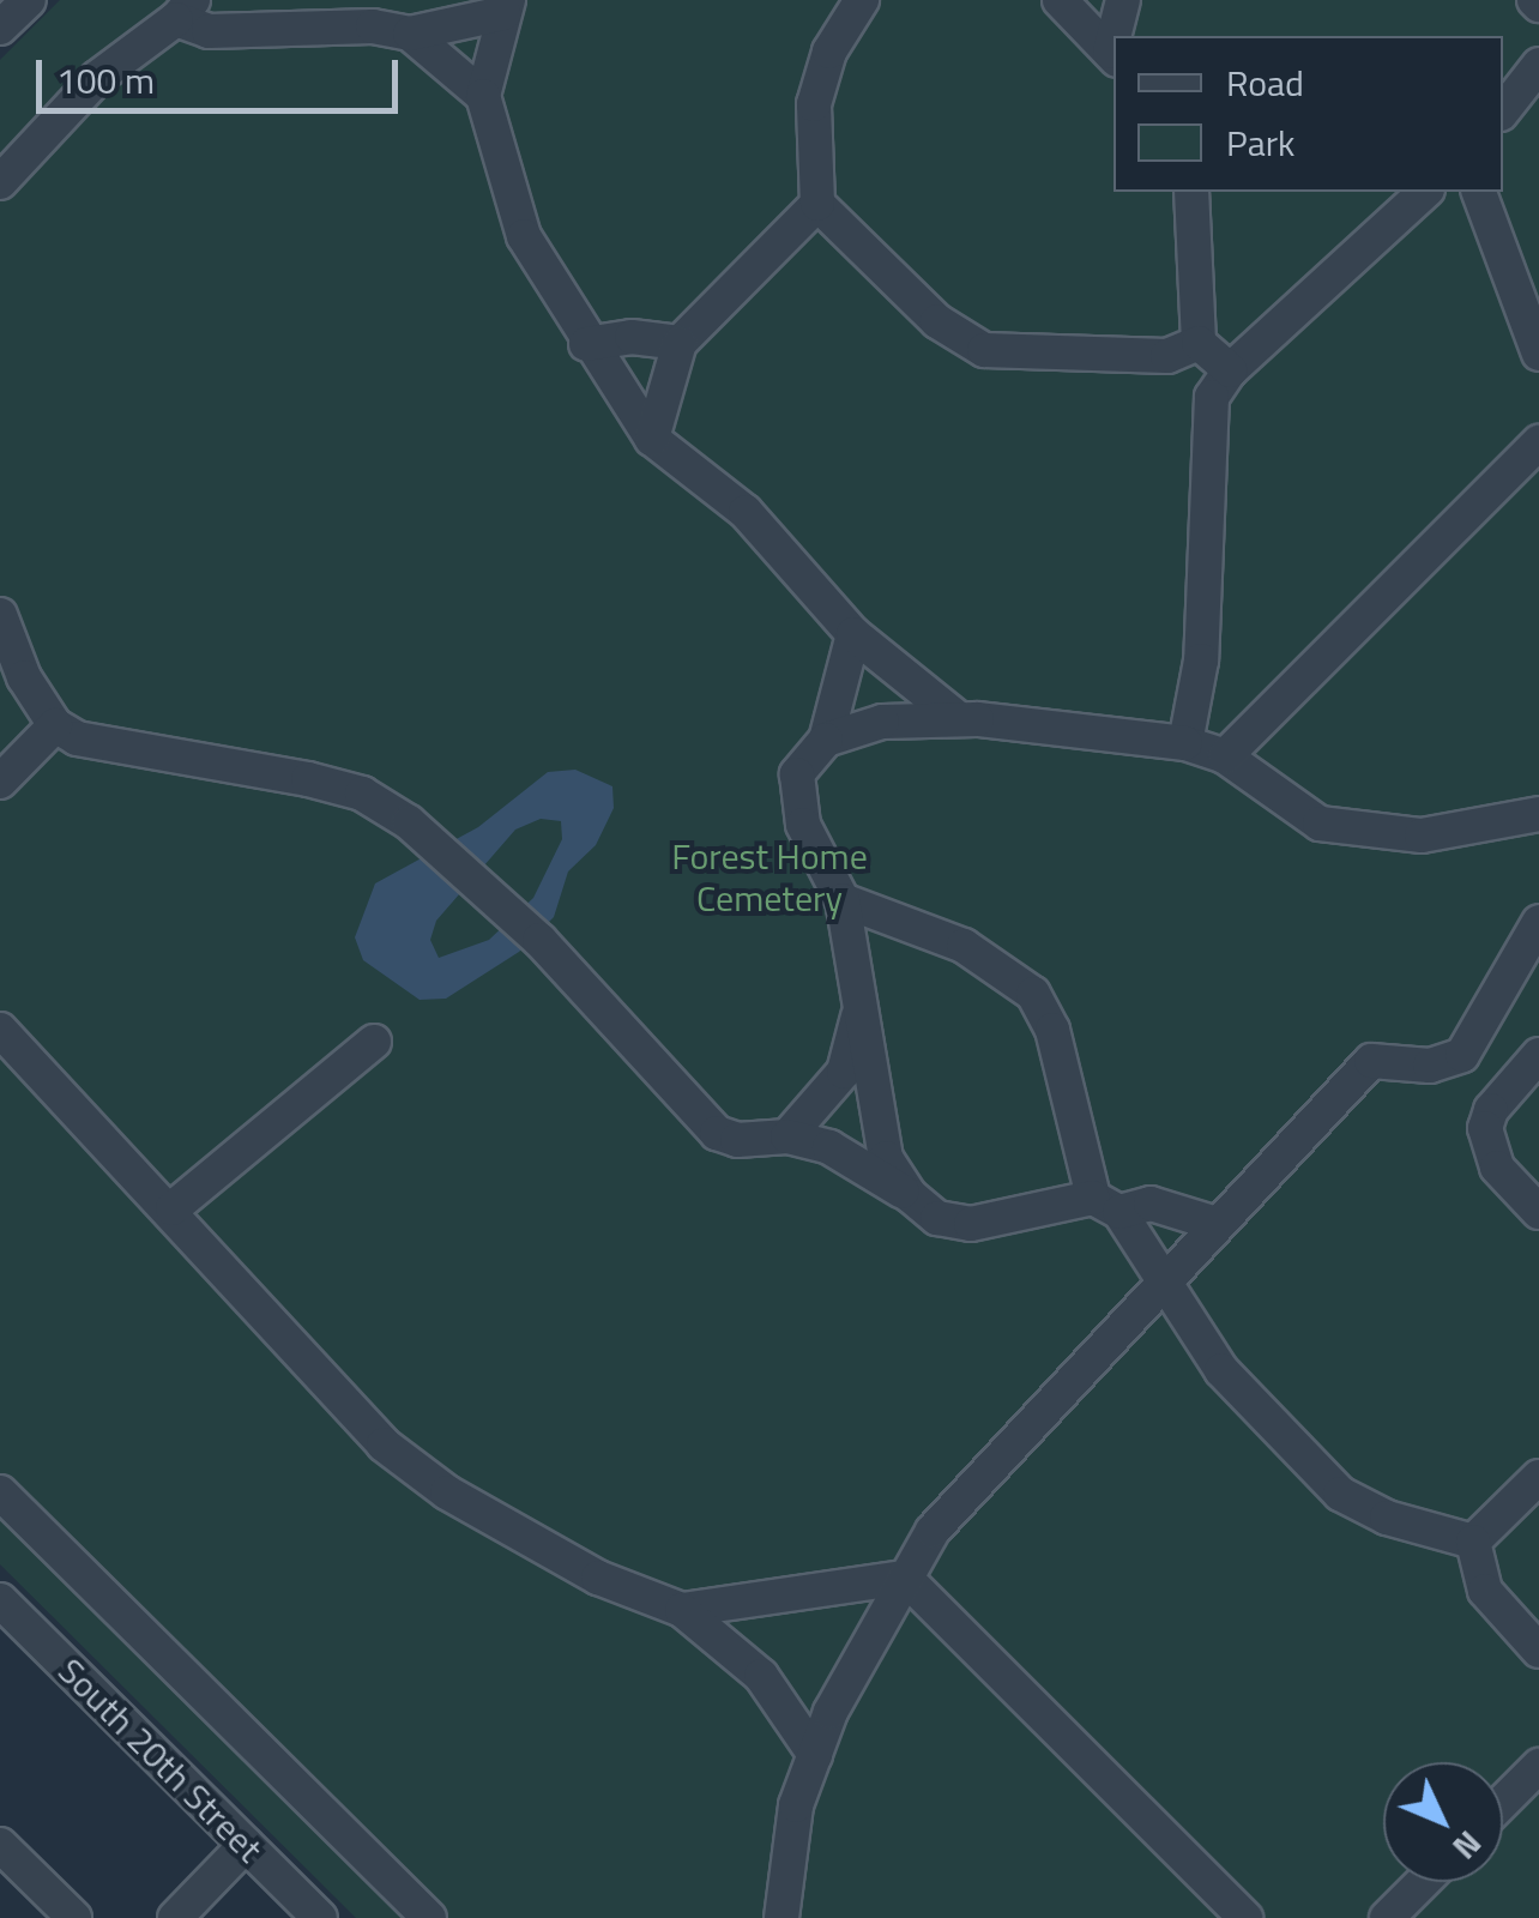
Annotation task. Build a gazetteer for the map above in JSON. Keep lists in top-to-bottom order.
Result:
{
  "streets": {
    "street": ["South 20th Street"]
  },
  "parks": ["Forest Home Cemetery"],
  "legend": ["Road", "Park"],
  "scale_bar": "100 m",
  "north": "bottom right"
}
